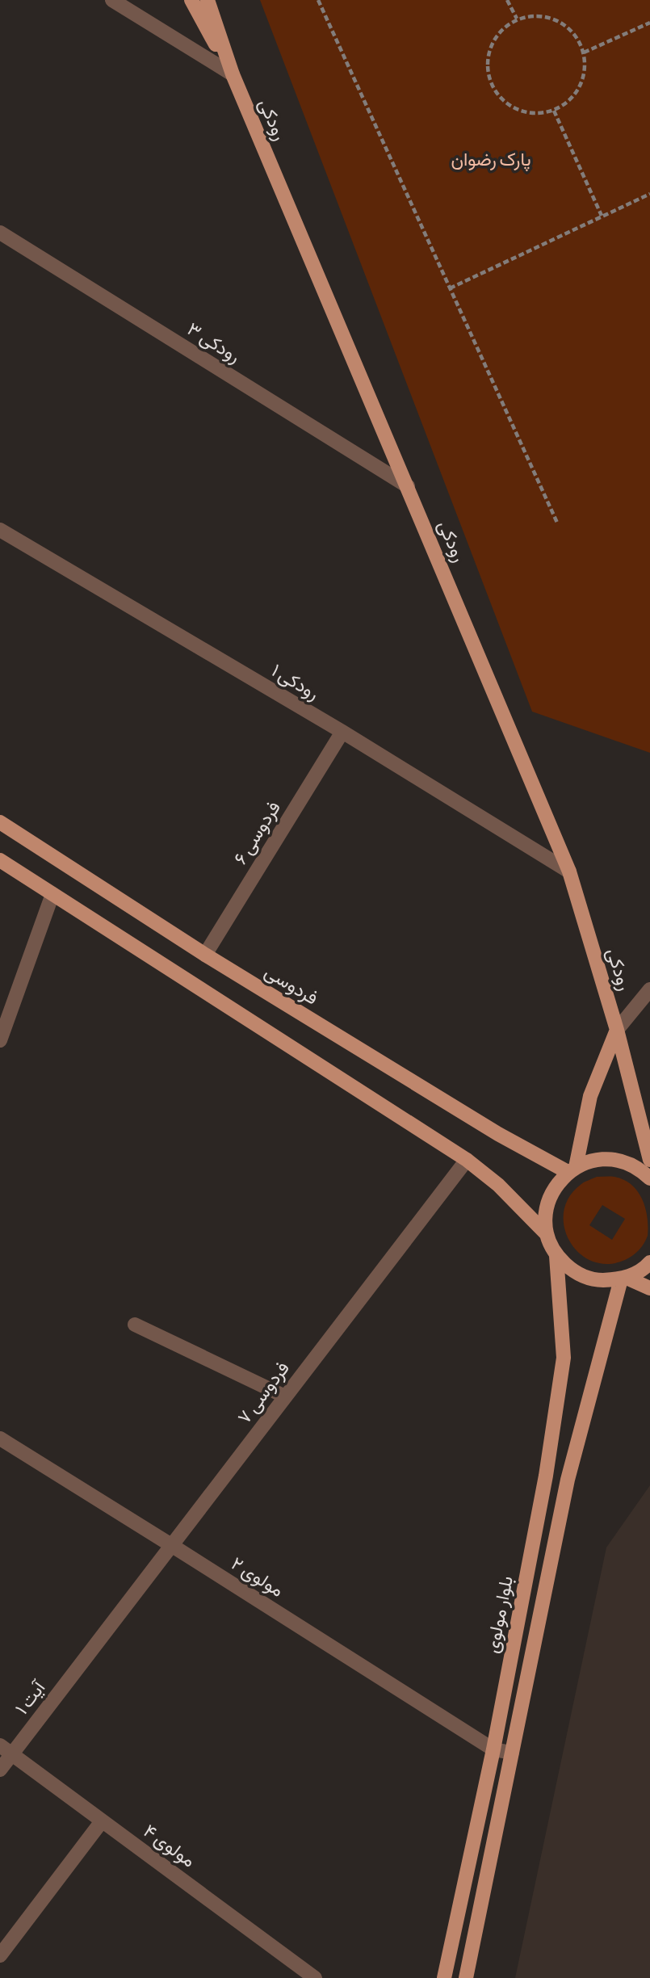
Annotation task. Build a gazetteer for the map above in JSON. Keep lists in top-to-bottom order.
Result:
{
  "streets": {
    "main road": ["رودکی", "فردوسی", "بلوار مولوی"],
    "street": [
      "رودکی ۳",
      "رودکی ۱",
      "فردوسی ۶",
      "فردوسی ۷",
      "مولوی ۲",
      "آیت ۱",
      "مولوی ۴"
    ]
  },
  "crossings": [
    ["رودکی", "رودکی ۳"],
    ["رودکی", "رودکی ۱"],
    ["رودکی ۱", "فردوسی ۶"],
    ["فردوسی ۶", "فردوسی"],
    ["فردوسی ۷", "مولوی ۲"],
    ["فردوسی ۷", "آیت ۱"],
    ["مولوی ۲", "بلوار مولوی"],
    ["آیت ۱", "مولوی ۴"]
  ],
  "parks": ["پارک رضوان"]
}
